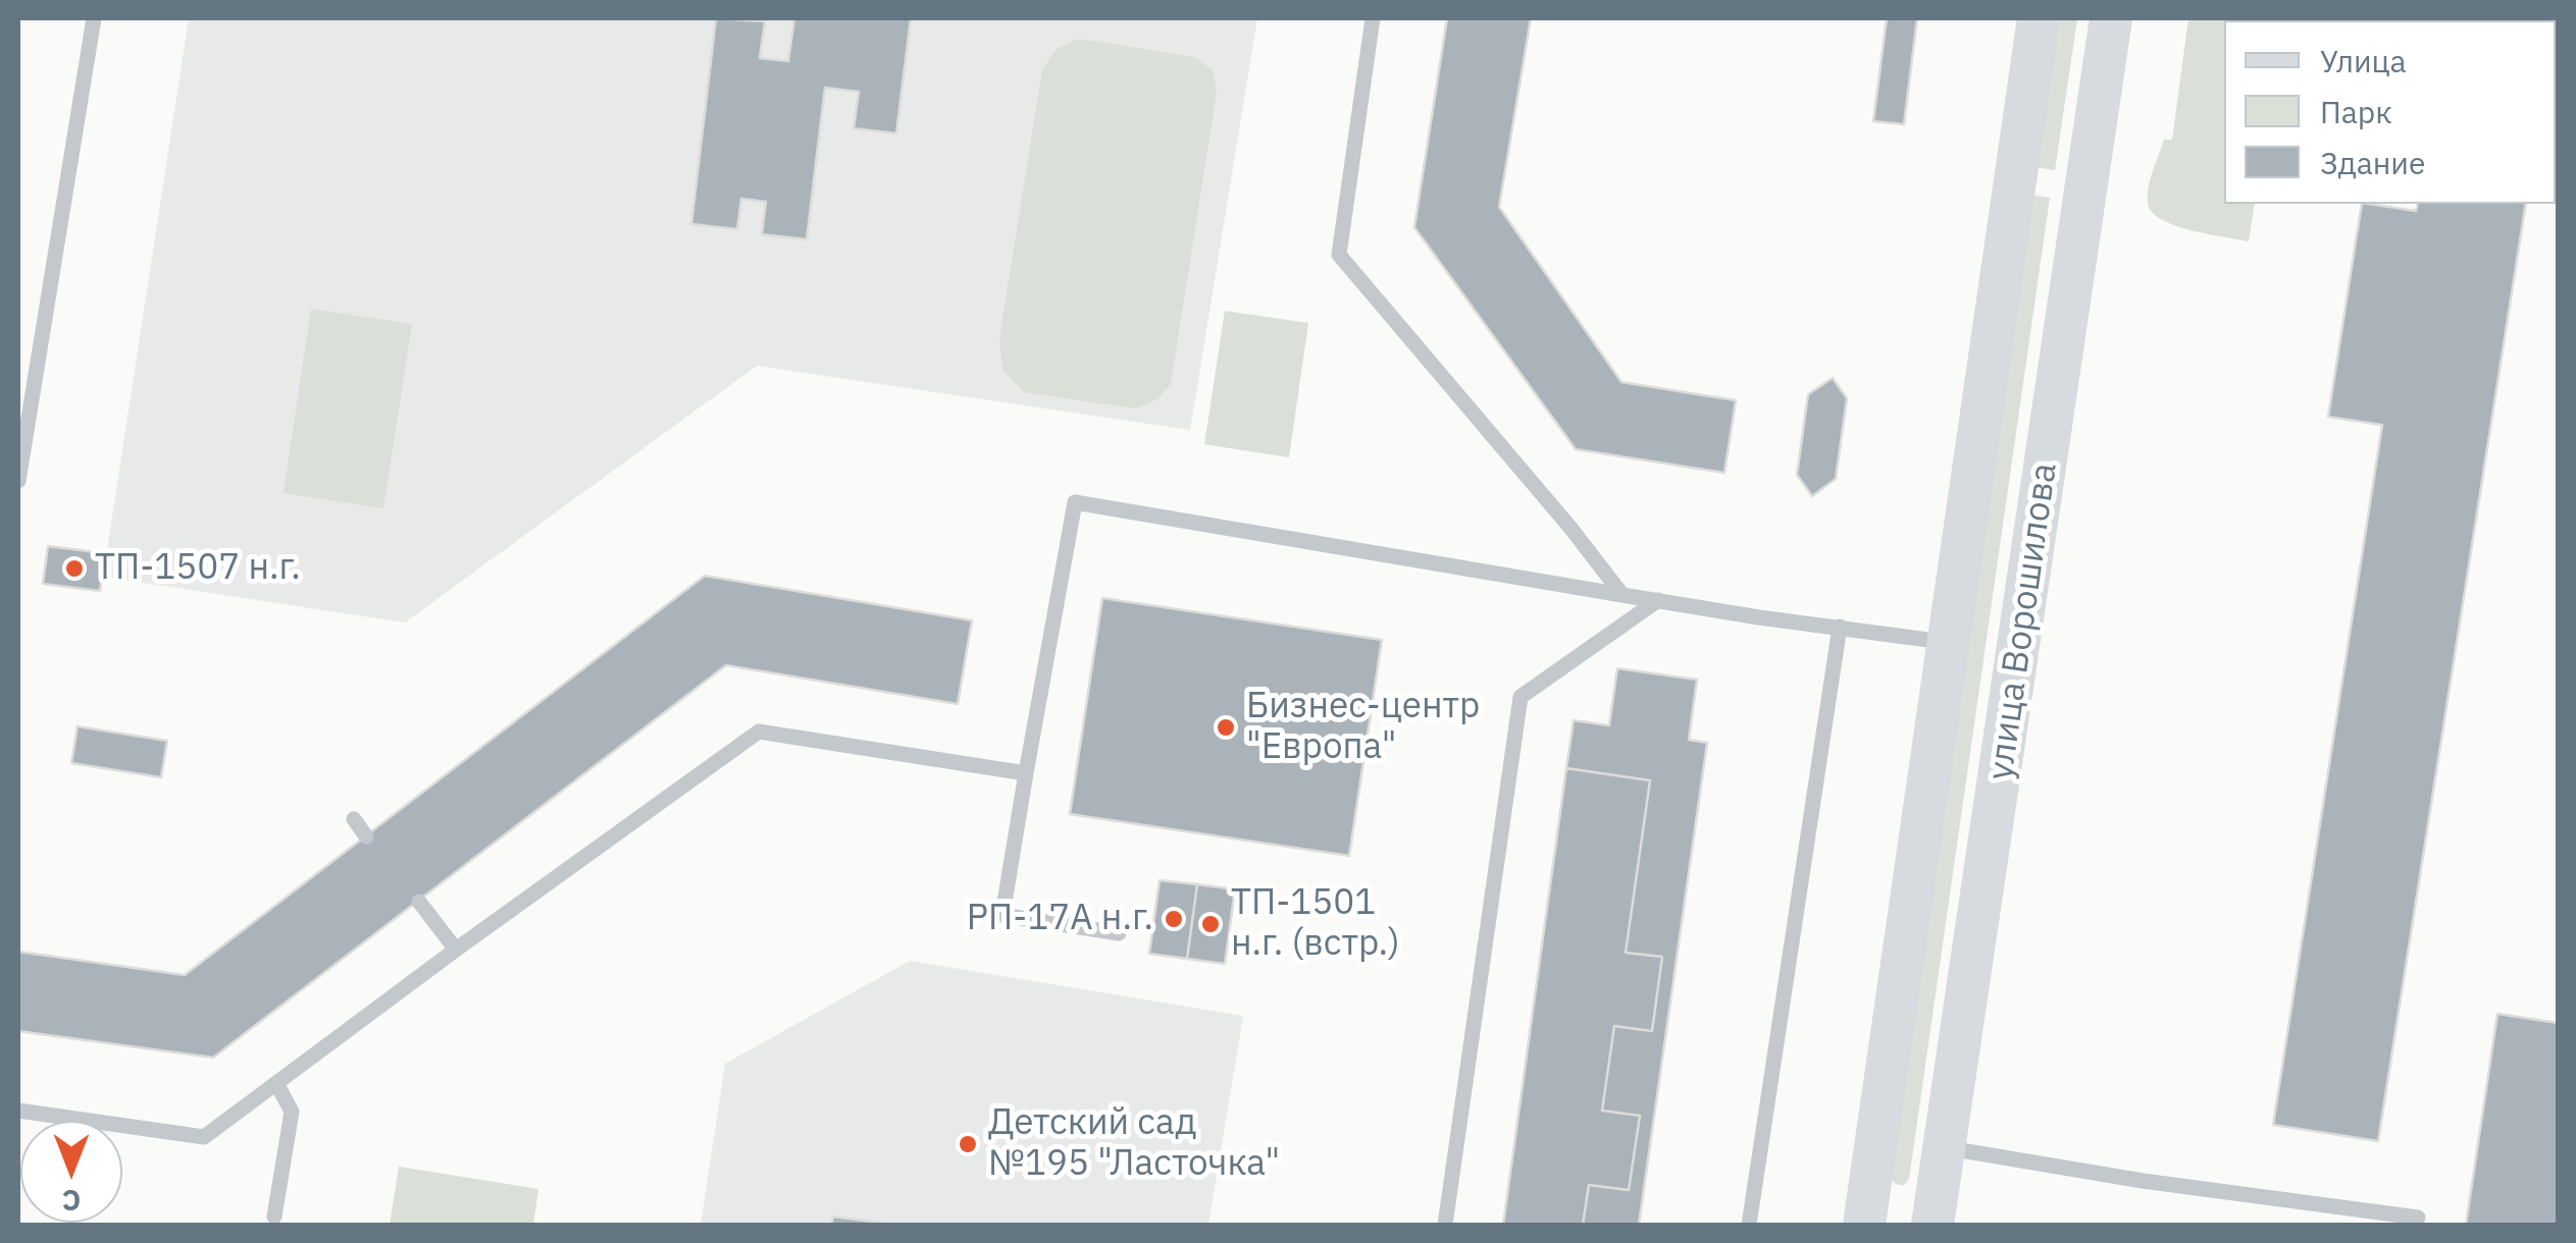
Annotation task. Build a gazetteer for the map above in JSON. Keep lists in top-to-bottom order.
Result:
{
  "streets": {
    "main road": ["улица Ворошилова"]
  },
  "places": [
    "ТП-1507 н.г.",
    "Бизнес-центр \"Европа\"",
    "РП-17А н.г.",
    "ТП-1501 н.г. (встр.)",
    "Детский сад №195 \"Ласточка\""
  ],
  "legend": ["Улица", "Парк", "Здание"],
  "north": "bottom"
}
